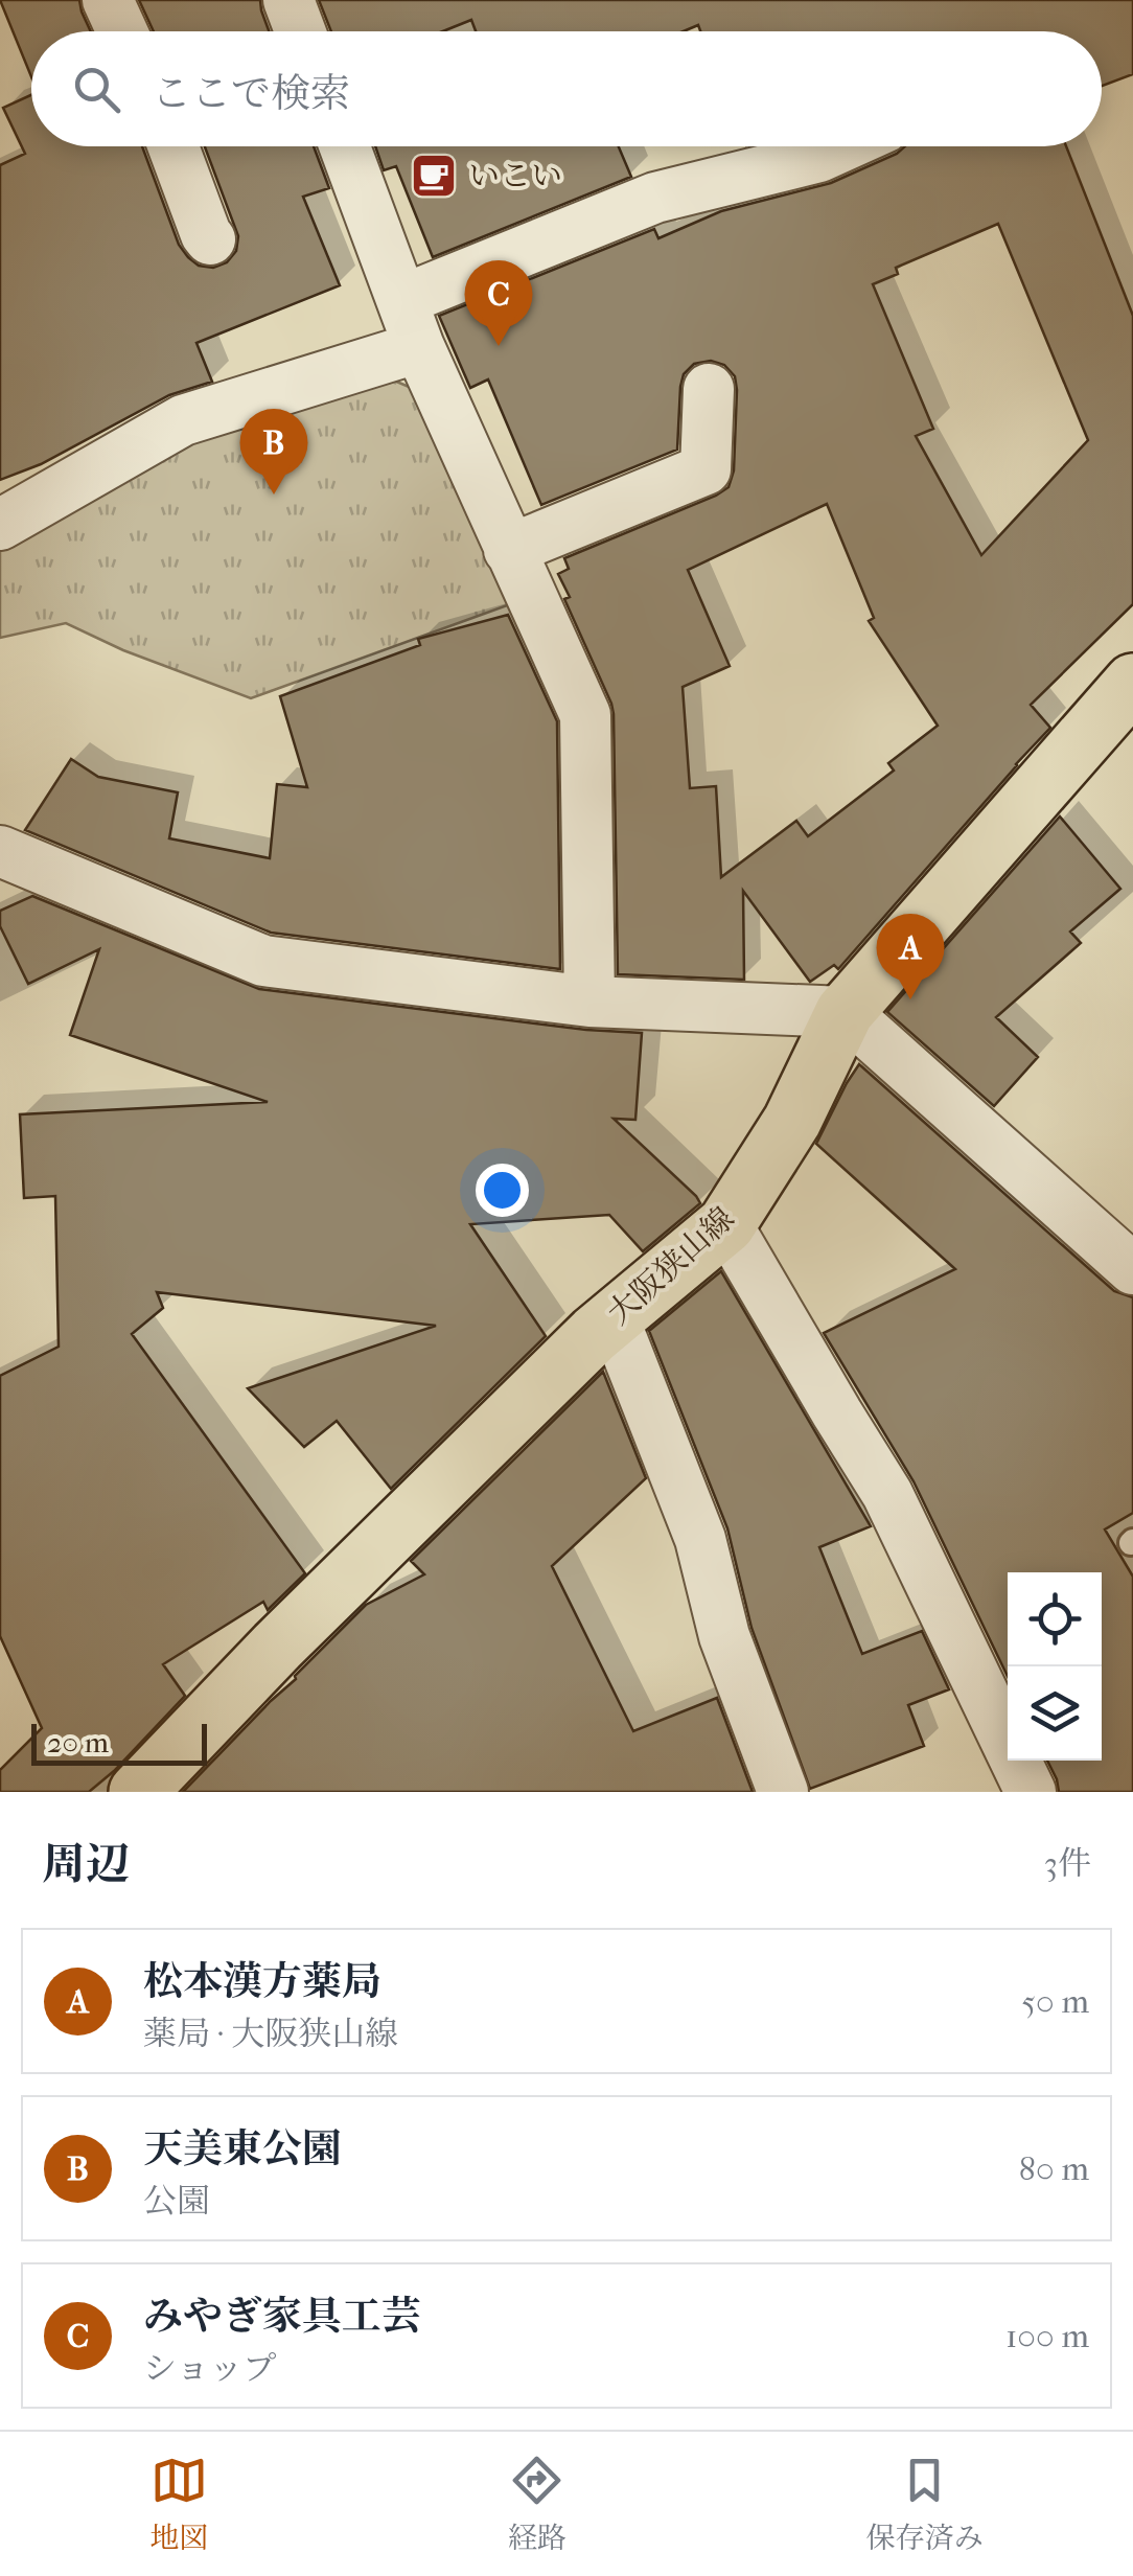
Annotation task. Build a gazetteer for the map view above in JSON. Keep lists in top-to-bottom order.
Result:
{
  "streets": {
    "main road": ["大阪狭山線"]
  },
  "places": {
    "cafe": ["いこい"]
  },
  "scale_bar": "20 m",
  "page": {
    "search": "ここで検索",
    "pins": ["C", "B", "A"],
    "scale": "20 m",
    "heading": ["周辺", "3件"],
    "list": [
      {
        "mark": "A",
        "name": "松本漢方薬局",
        "note": "薬局 · 大阪狭山線",
        "value": "50 m"
      },
      {
        "mark": "B",
        "name": "天美東公園",
        "note": "公園",
        "value": "80 m"
      },
      {
        "mark": "C",
        "name": "みやぎ家具工芸",
        "note": "ショップ",
        "value": "100 m"
      }
    ],
    "nav": ["地図", "経路", "保存済み"]
  }
}
